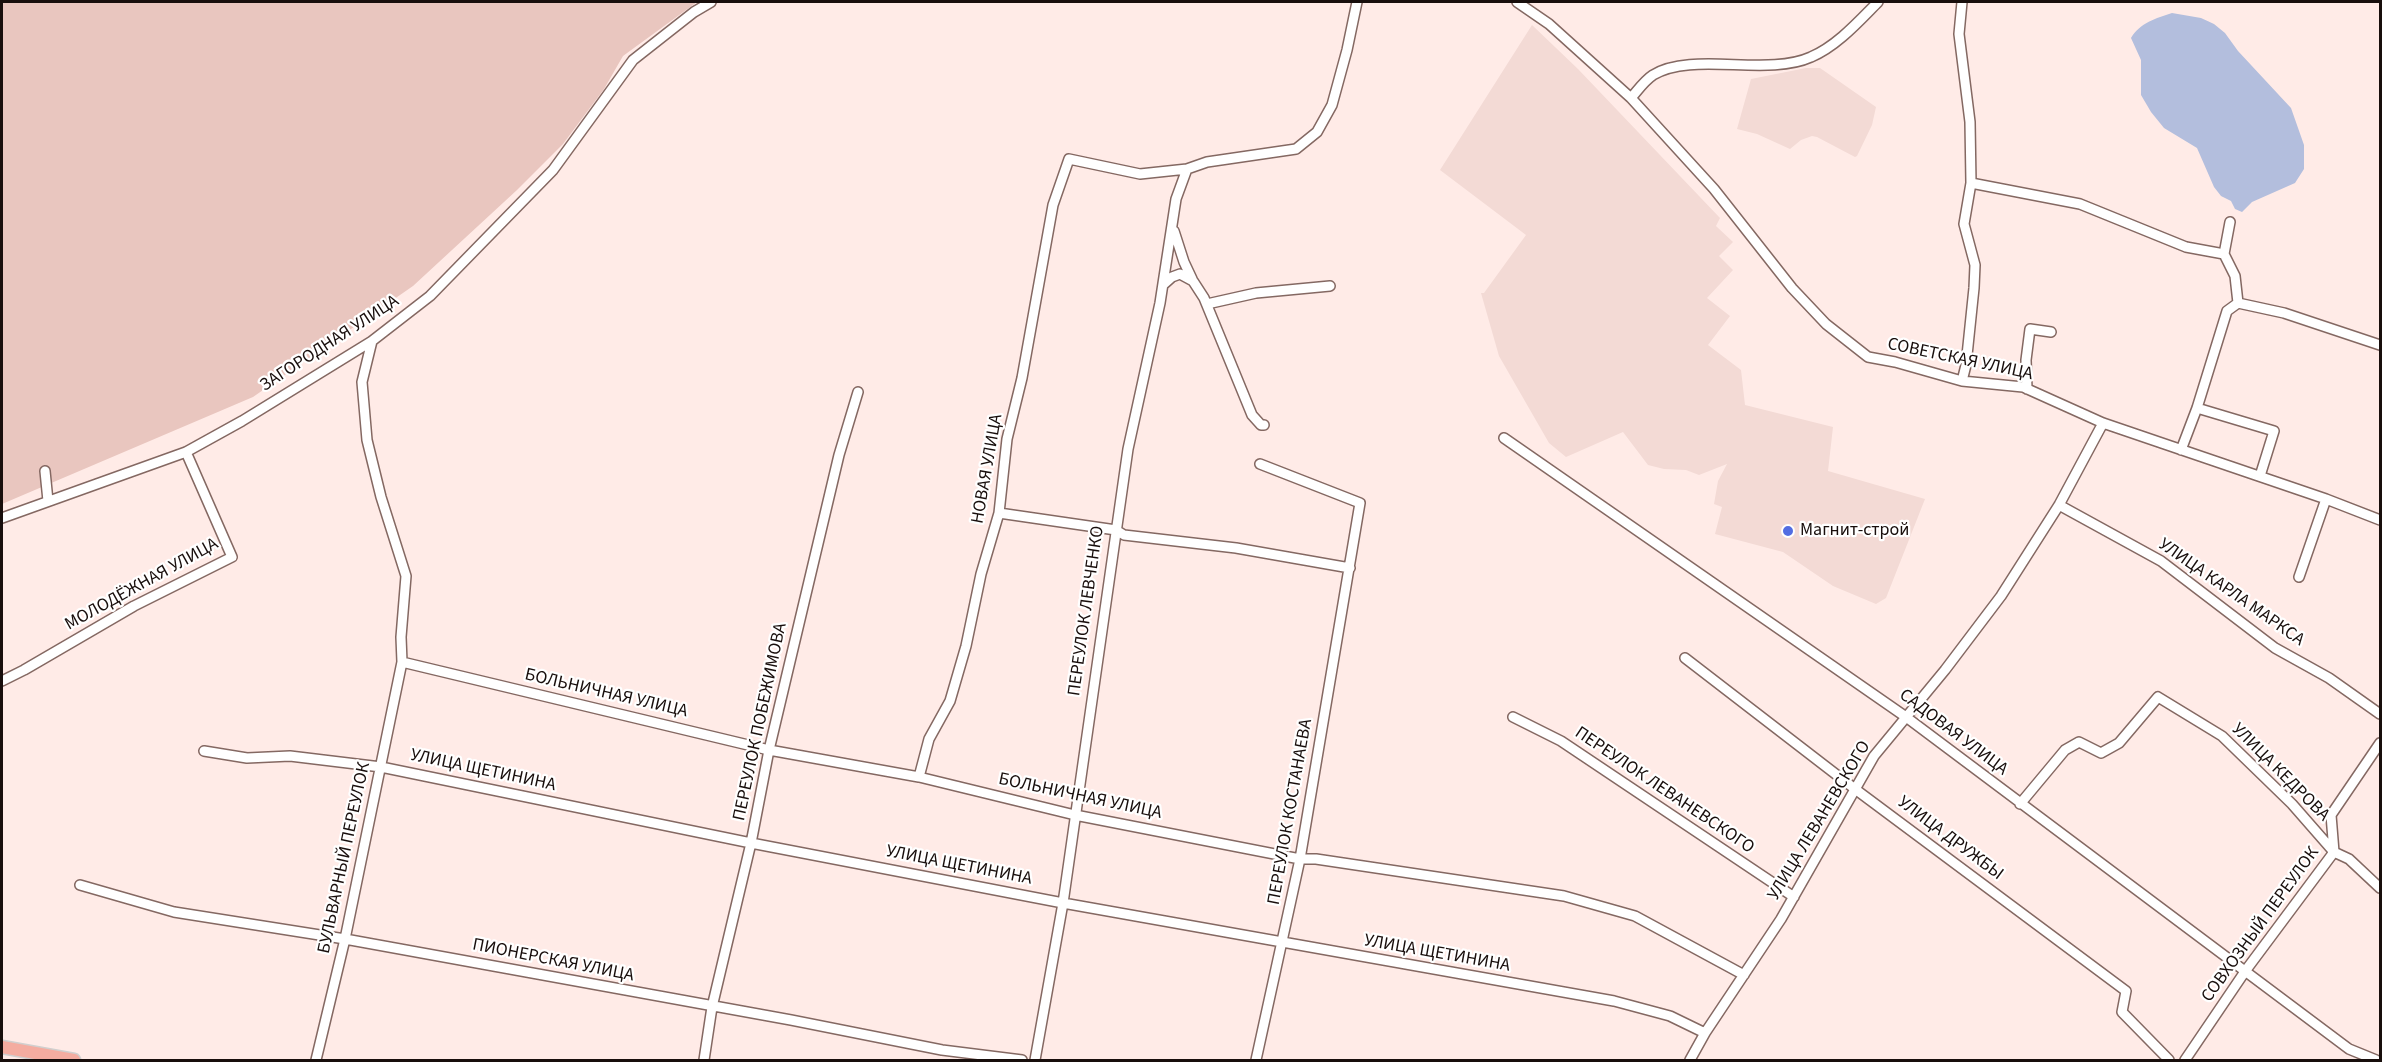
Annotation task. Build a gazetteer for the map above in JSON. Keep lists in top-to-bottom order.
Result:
{
  "streets": {
    "street": [
      "ЗАГОРОДНАЯ УЛИЦА",
      "СОВЕТСКАЯ УЛИЦА",
      "НОВАЯ УЛИЦА",
      "МОЛОДЁЖНАЯ УЛИЦА",
      "УЛИЦА КАРЛА МАРКСА",
      "ПЕРЕУЛОК ЛЕВЧЕНКО",
      "БОЛЬНИЧНАЯ УЛИЦА",
      "ПЕРЕУЛОК ПОБЕЖИМОВА",
      "САДОВАЯ УЛИЦА",
      "УЛИЦА ЩЕТИНИНА",
      "УЛИЦА КЕДРОВА",
      "ПЕРЕУЛОК ЛЕВАНЕВСКОГО",
      "ПЕРЕУЛОК КОСТАНАЕВА",
      "УЛИЦА ЛЕВАНЕВСКОГО",
      "УЛИЦА ДРУЖБЫ",
      "БУЛЬВАРНЫЙ ПЕРЕУЛОК",
      "СОВХОЗНЫЙ ПЕРЕУЛОК",
      "ПИОНЕРСКАЯ УЛИЦА"
    ]
  },
  "crossings": [
    ["ЗАГОРОДНАЯ УЛИЦА", "МОЛОДЁЖНАЯ УЛИЦА"],
    ["ЗАГОРОДНАЯ УЛИЦА", "БУЛЬВАРНЫЙ ПЕРЕУЛОК"],
    ["СОВЕТСКАЯ УЛИЦА", "УЛИЦА ЛЕВАНЕВСКОГО"],
    ["НОВАЯ УЛИЦА", "ПЕРЕУЛОК ЛЕВЧЕНКО"],
    ["НОВАЯ УЛИЦА", "БОЛЬНИЧНАЯ УЛИЦА"],
    ["УЛИЦА КАРЛА МАРКСА", "УЛИЦА ЛЕВАНЕВСКОГО"],
    ["ПЕРЕУЛОК ЛЕВЧЕНКО", "БОЛЬНИЧНАЯ УЛИЦА"],
    ["ПЕРЕУЛОК ЛЕВЧЕНКО", "УЛИЦА ЩЕТИНИНА"],
    ["БОЛЬНИЧНАЯ УЛИЦА", "ПЕРЕУЛОК ПОБЕЖИМОВА"],
    ["БОЛЬНИЧНАЯ УЛИЦА", "ПЕРЕУЛОК КОСТАНАЕВА"],
    ["БОЛЬНИЧНАЯ УЛИЦА", "УЛИЦА ЛЕВАНЕВСКОГО"],
    ["БОЛЬНИЧНАЯ УЛИЦА", "БУЛЬВАРНЫЙ ПЕРЕУЛОК"],
    ["ПЕРЕУЛОК ПОБЕЖИМОВА", "УЛИЦА ЩЕТИНИНА"],
    ["ПЕРЕУЛОК ПОБЕЖИМОВА", "ПИОНЕРСКАЯ УЛИЦА"],
    ["САДОВАЯ УЛИЦА", "УЛИЦА КЕДРОВА"],
    ["САДОВАЯ УЛИЦА", "УЛИЦА ЛЕВАНЕВСКОГО"],
    ["САДОВАЯ УЛИЦА", "СОВХОЗНЫЙ ПЕРЕУЛОК"],
    ["УЛИЦА ЩЕТИНИНА", "ПЕРЕУЛОК КОСТАНАЕВА"],
    ["УЛИЦА ЩЕТИНИНА", "УЛИЦА ЛЕВАНЕВСКОГО"],
    ["УЛИЦА ЩЕТИНИНА", "БУЛЬВАРНЫЙ ПЕРЕУЛОК"],
    ["УЛИЦА КЕДРОВА", "СОВХОЗНЫЙ ПЕРЕУЛОК"],
    ["ПЕРЕУЛОК ЛЕВАНЕВСКОГО", "УЛИЦА ЛЕВАНЕВСКОГО"],
    ["УЛИЦА ЛЕВАНЕВСКОГО", "УЛИЦА ДРУЖБЫ"],
    ["БУЛЬВАРНЫЙ ПЕРЕУЛОК", "ПИОНЕРСКАЯ УЛИЦА"]
  ],
  "places": ["Магнит-строй"]
}
